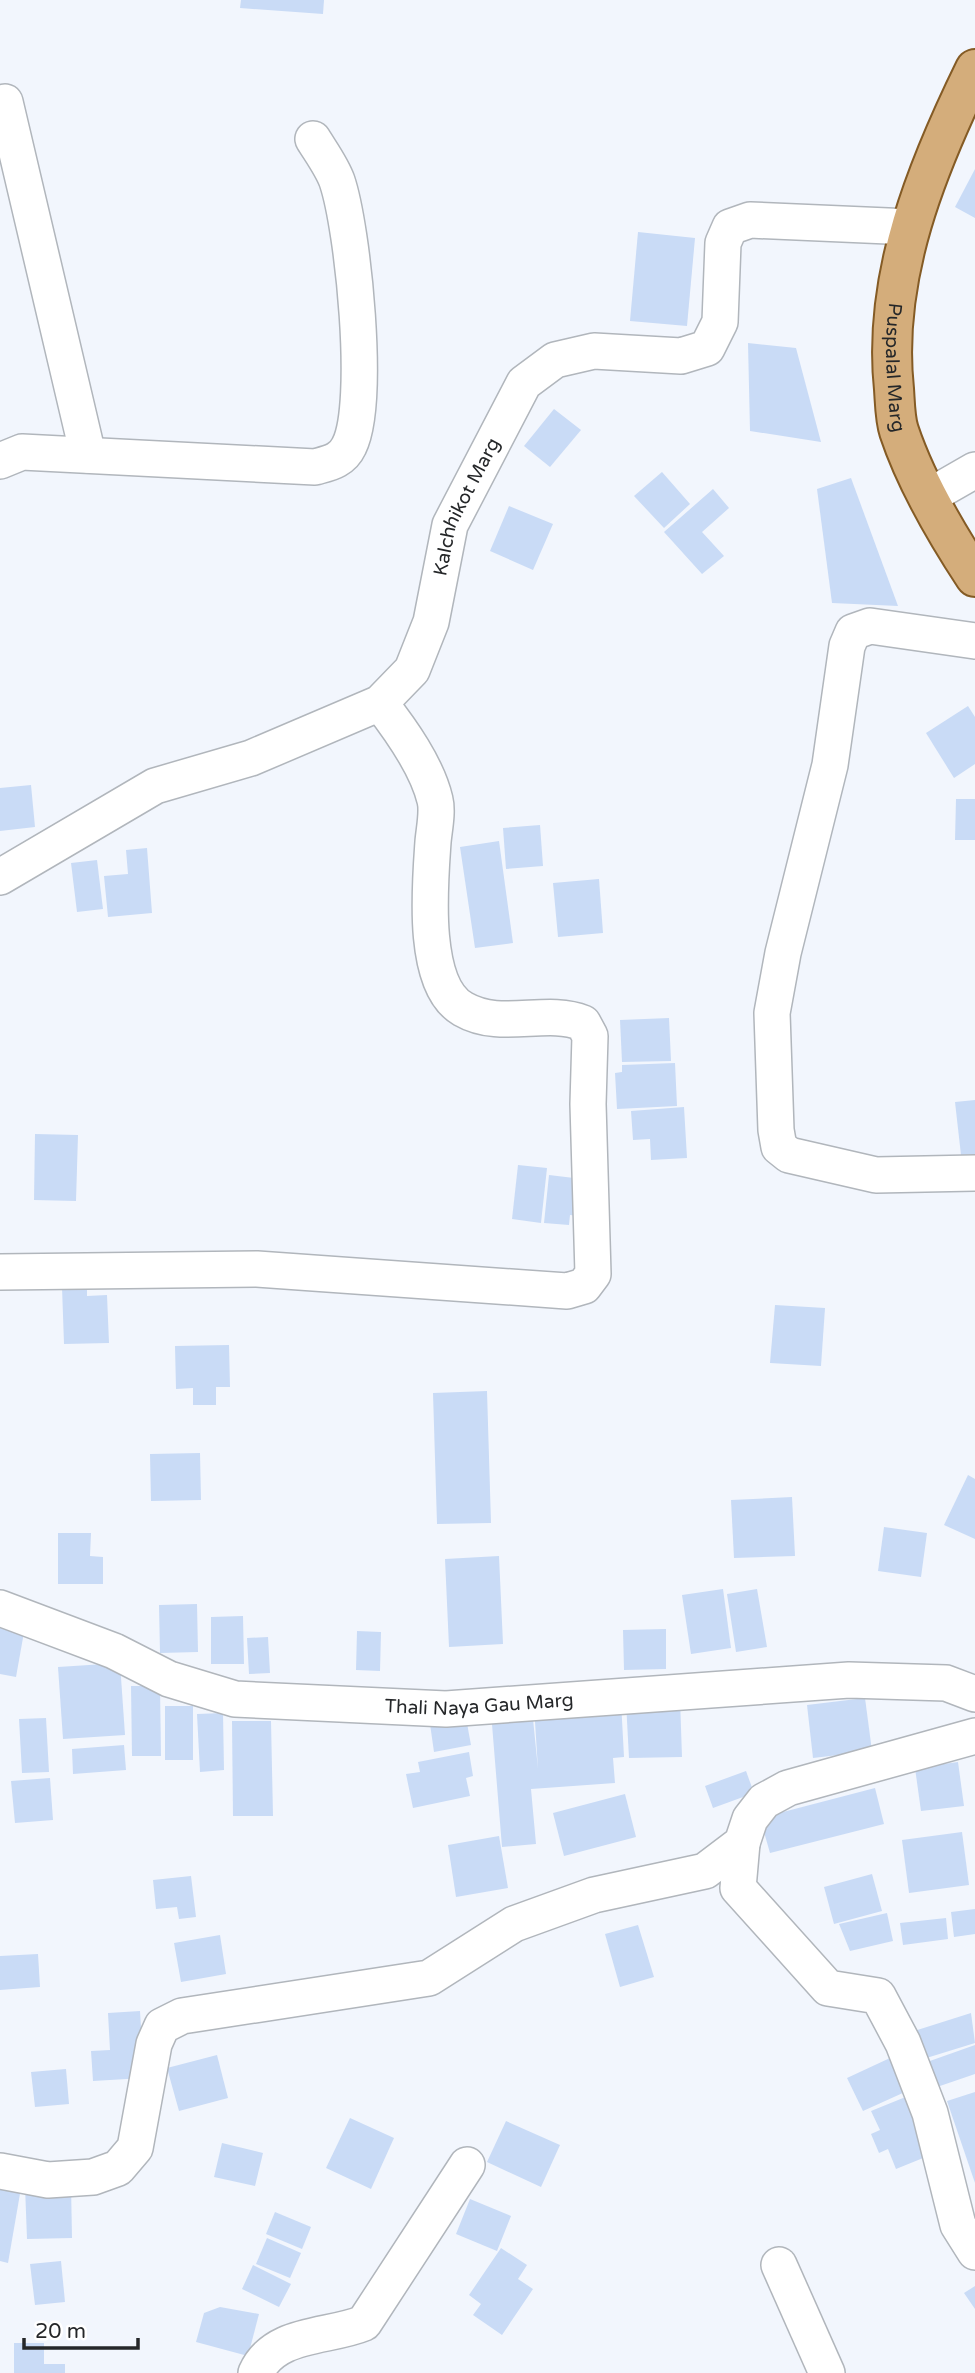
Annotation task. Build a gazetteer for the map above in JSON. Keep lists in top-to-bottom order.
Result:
{
  "streets": {
    "main road": ["Puspalal Marg"],
    "street": ["Kalchhikot Marg", "Thali Naya Gau Marg"]
  },
  "crossings": [
    ["Puspalal Marg", "Kalchhikot Marg"]
  ],
  "scale_bar": "20 m"
}
